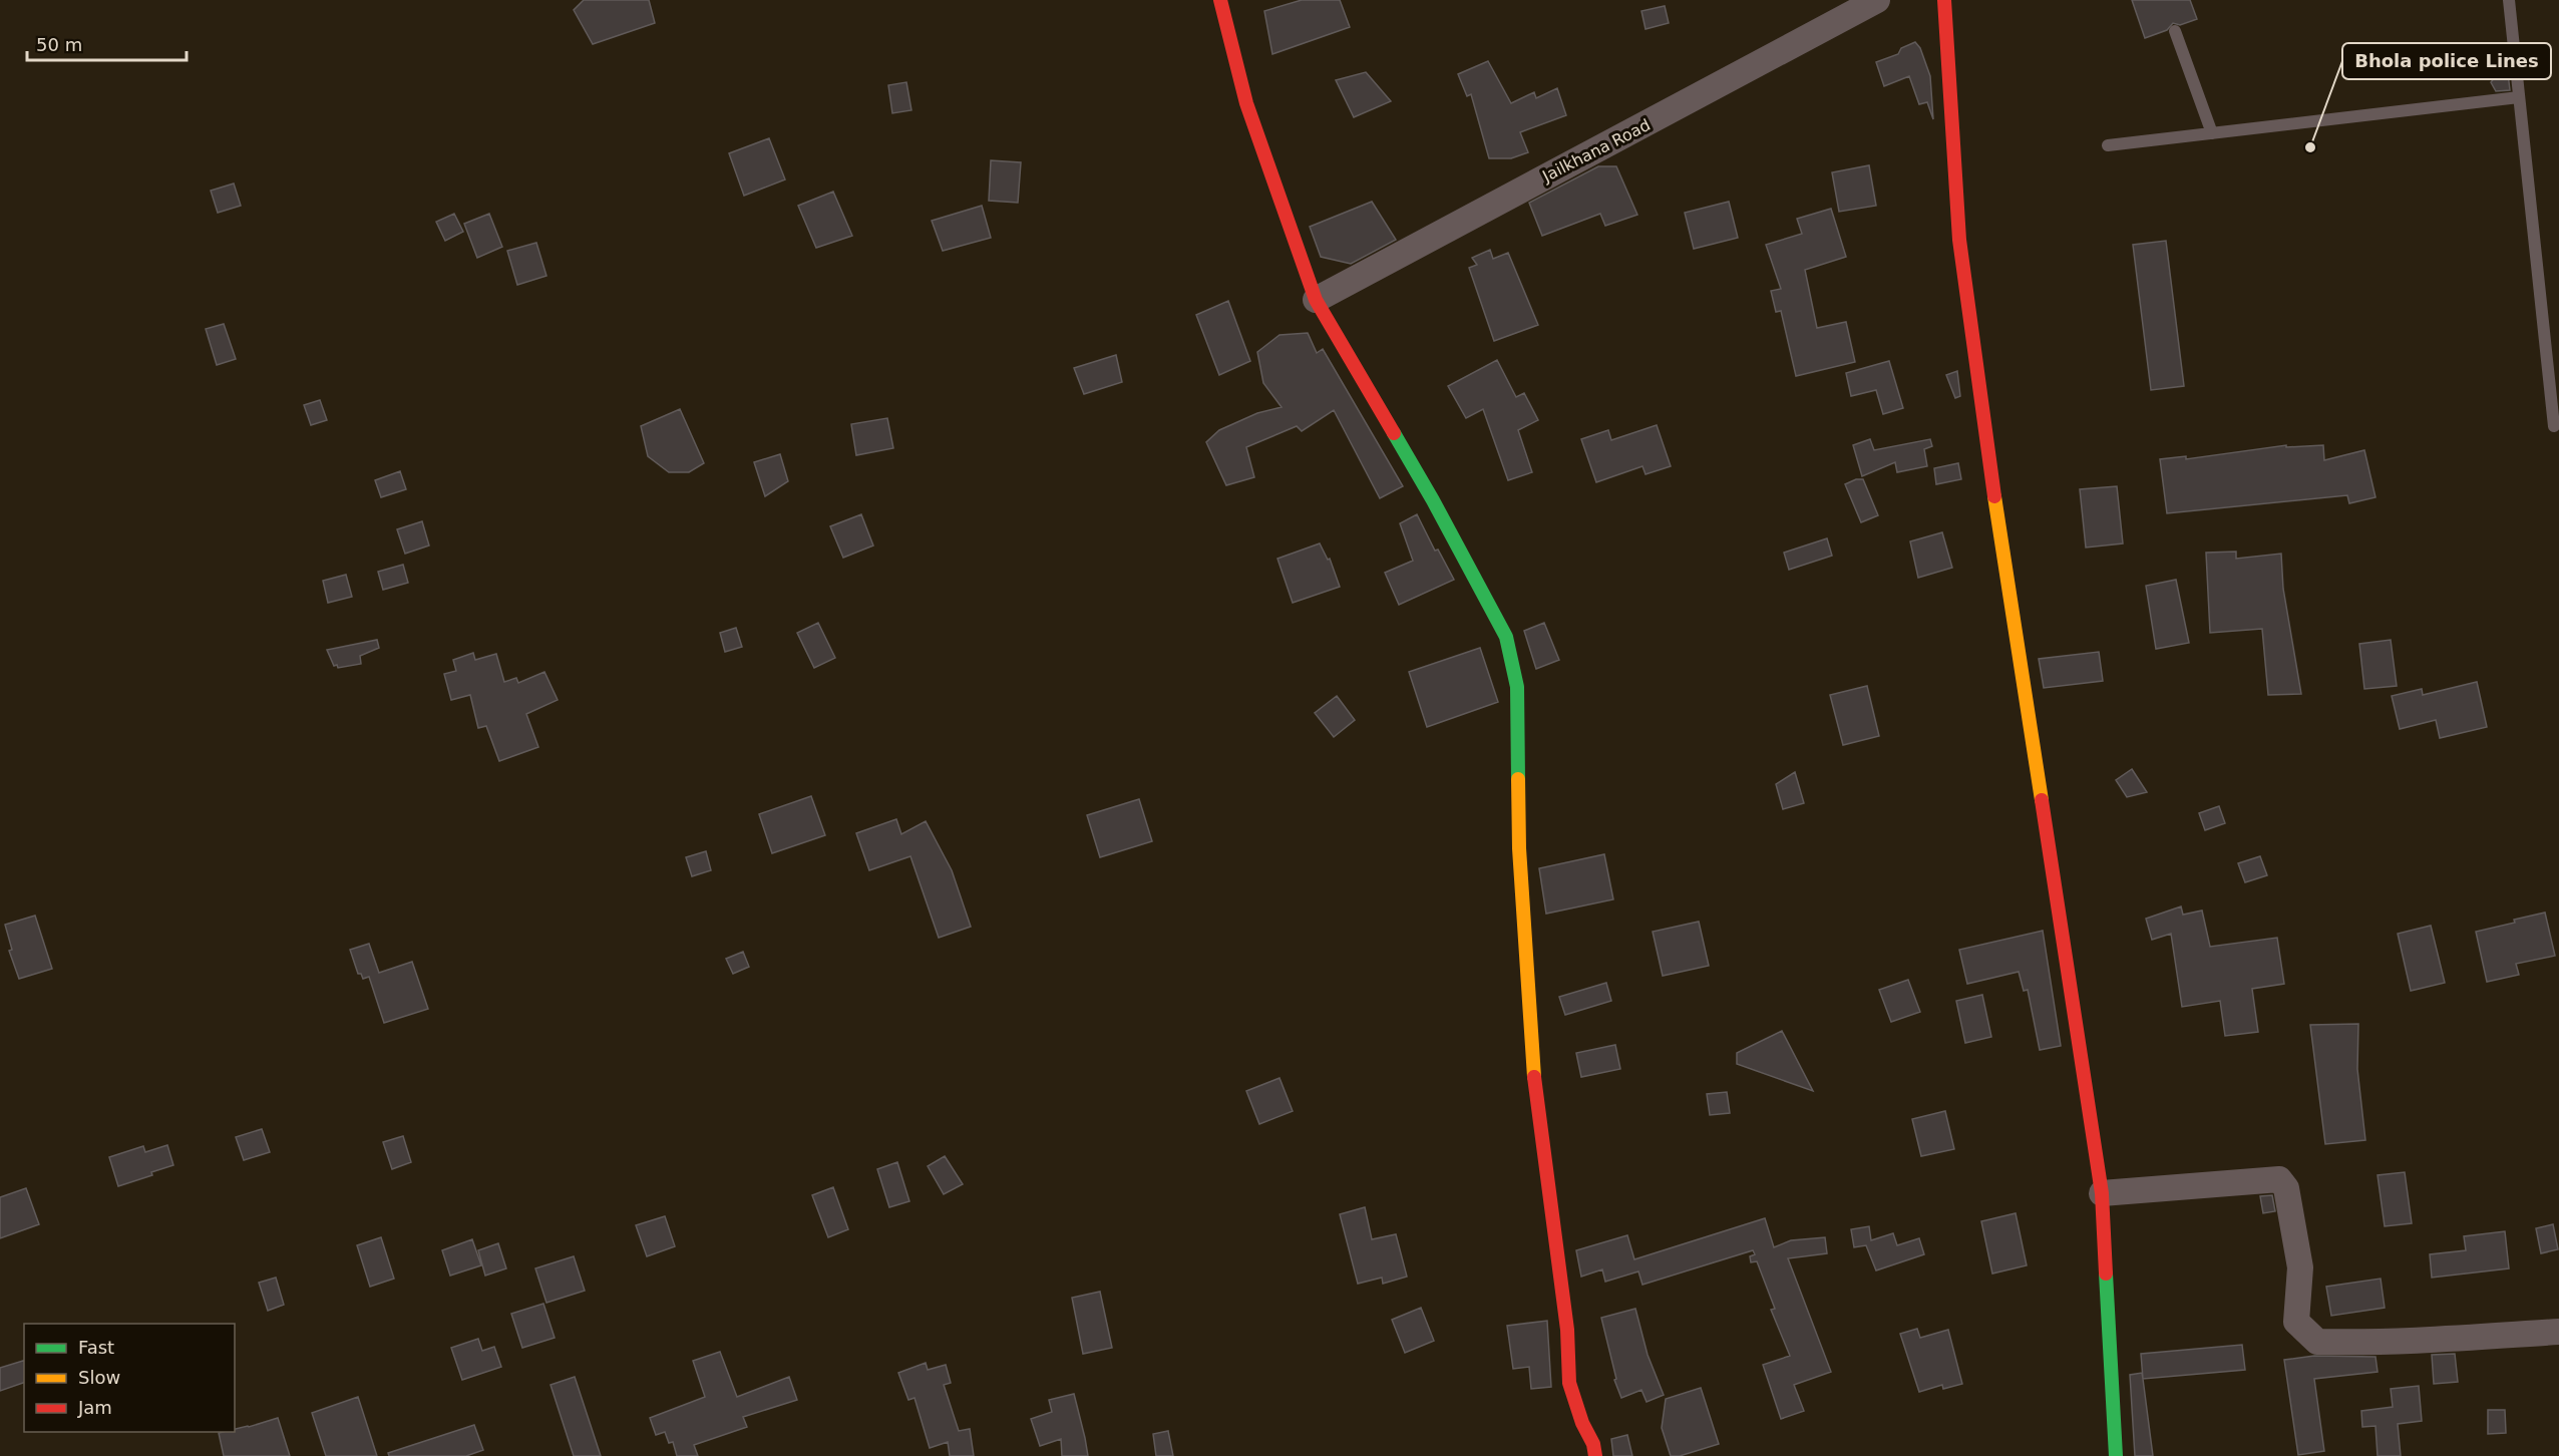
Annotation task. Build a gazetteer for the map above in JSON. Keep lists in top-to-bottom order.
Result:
{
  "streets": {
    "street": ["Jailkhana Road"]
  },
  "places": ["Bhola police Lines"],
  "legend": ["Fast", "Slow", "Jam"],
  "scale_bar": "50 m"
}
